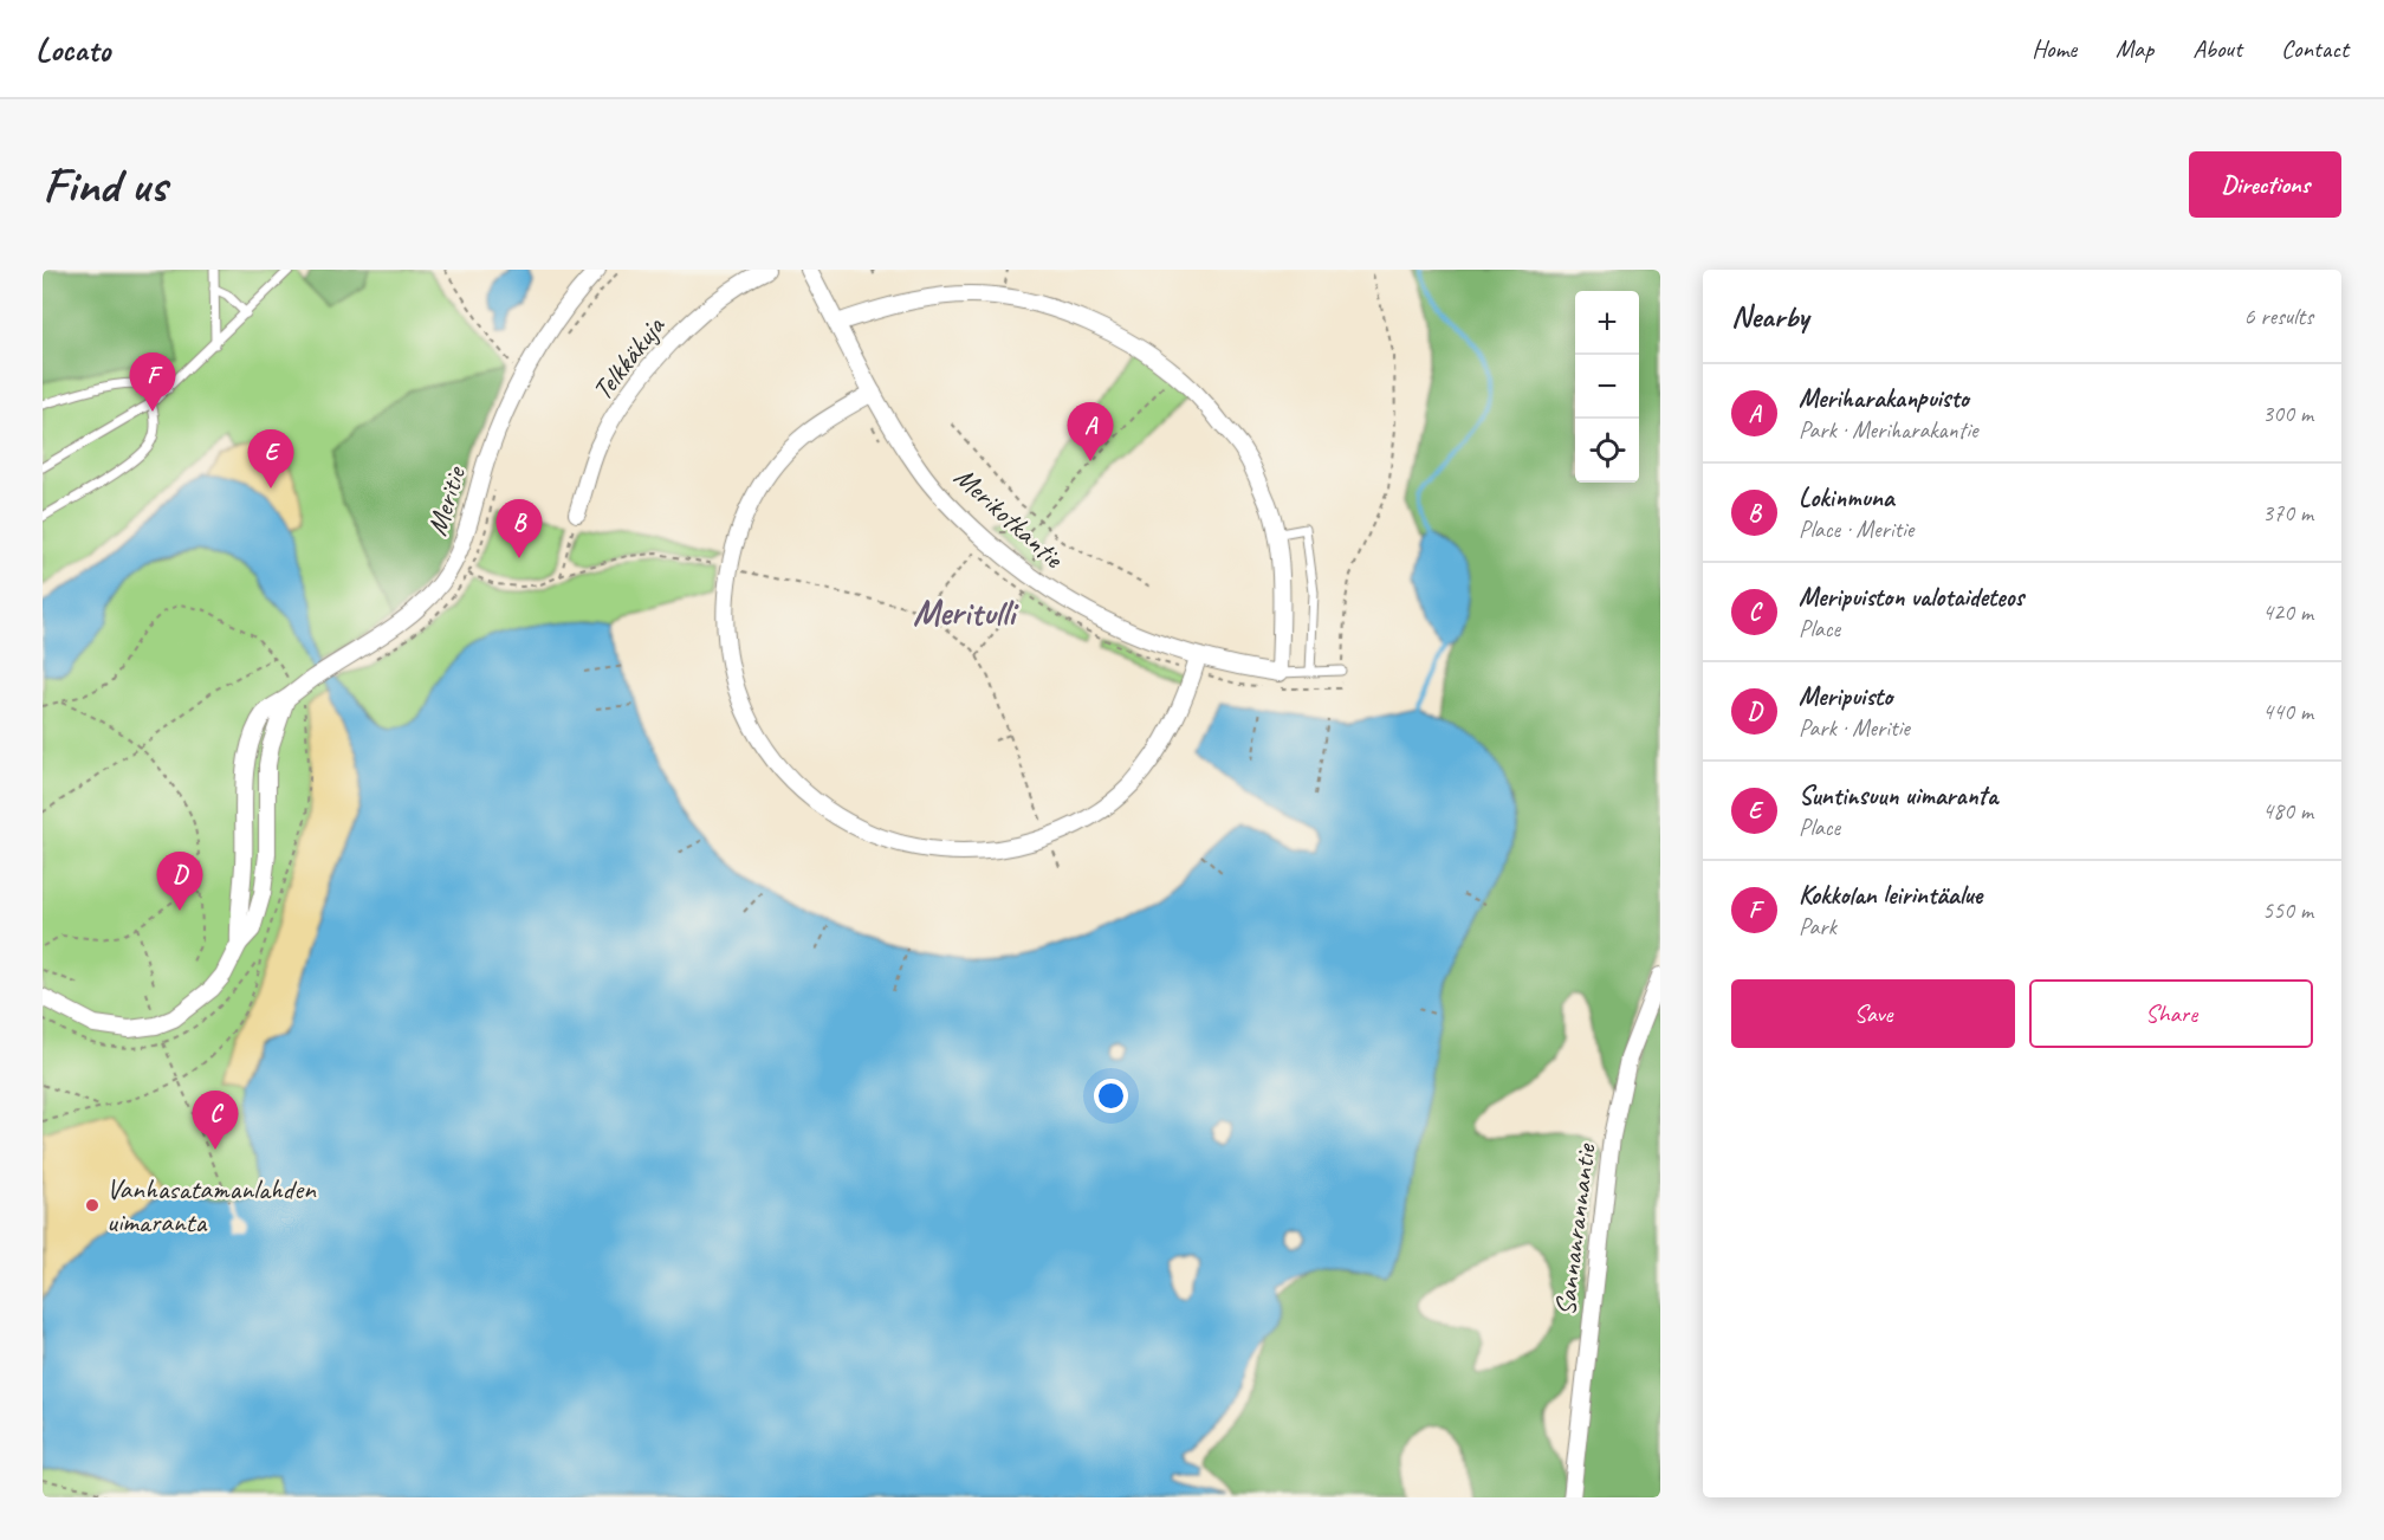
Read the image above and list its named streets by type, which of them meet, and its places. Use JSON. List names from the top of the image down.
{
  "streets": {
    "street": [
      "Telkkäkuja",
      "Meritie",
      "Merikotkantie",
      "Sannanrannantie"
    ]
  },
  "districts": ["Meritulli"],
  "places": ["Vanhasatamanlahden uimaranta"],
  "page": {
    "header": "Locato",
    "nav": [
      "Home",
      "Map",
      "About",
      "Contact"
    ],
    "buttons": [
      "Directions",
      ["Save", "Share"]
    ],
    "title": "Find us",
    "heading": ["Nearby", "6 results"],
    "map_buttons": ["+", "−"],
    "pins": [
      "F",
      "A",
      "E",
      "B",
      "D",
      "C"
    ],
    "list": [
      {
        "mark": "A",
        "name": "Meriharakanpuisto",
        "note": "Park · Meriharakantie",
        "value": "300 m"
      },
      {
        "mark": "B",
        "name": "Lokinmuna",
        "note": "Place · Meritie",
        "value": "370 m"
      },
      {
        "mark": "C",
        "name": "Meripuiston valotaideteos",
        "note": "Place",
        "value": "420 m"
      },
      {
        "mark": "D",
        "name": "Meripuisto",
        "note": "Park · Meritie",
        "value": "440 m"
      },
      {
        "mark": "E",
        "name": "Suntinsuun uimaranta",
        "note": "Place",
        "value": "480 m"
      },
      {
        "mark": "F",
        "name": "Kokkolan leirintäalue",
        "note": "Park",
        "value": "550 m"
      }
    ]
  }
}
